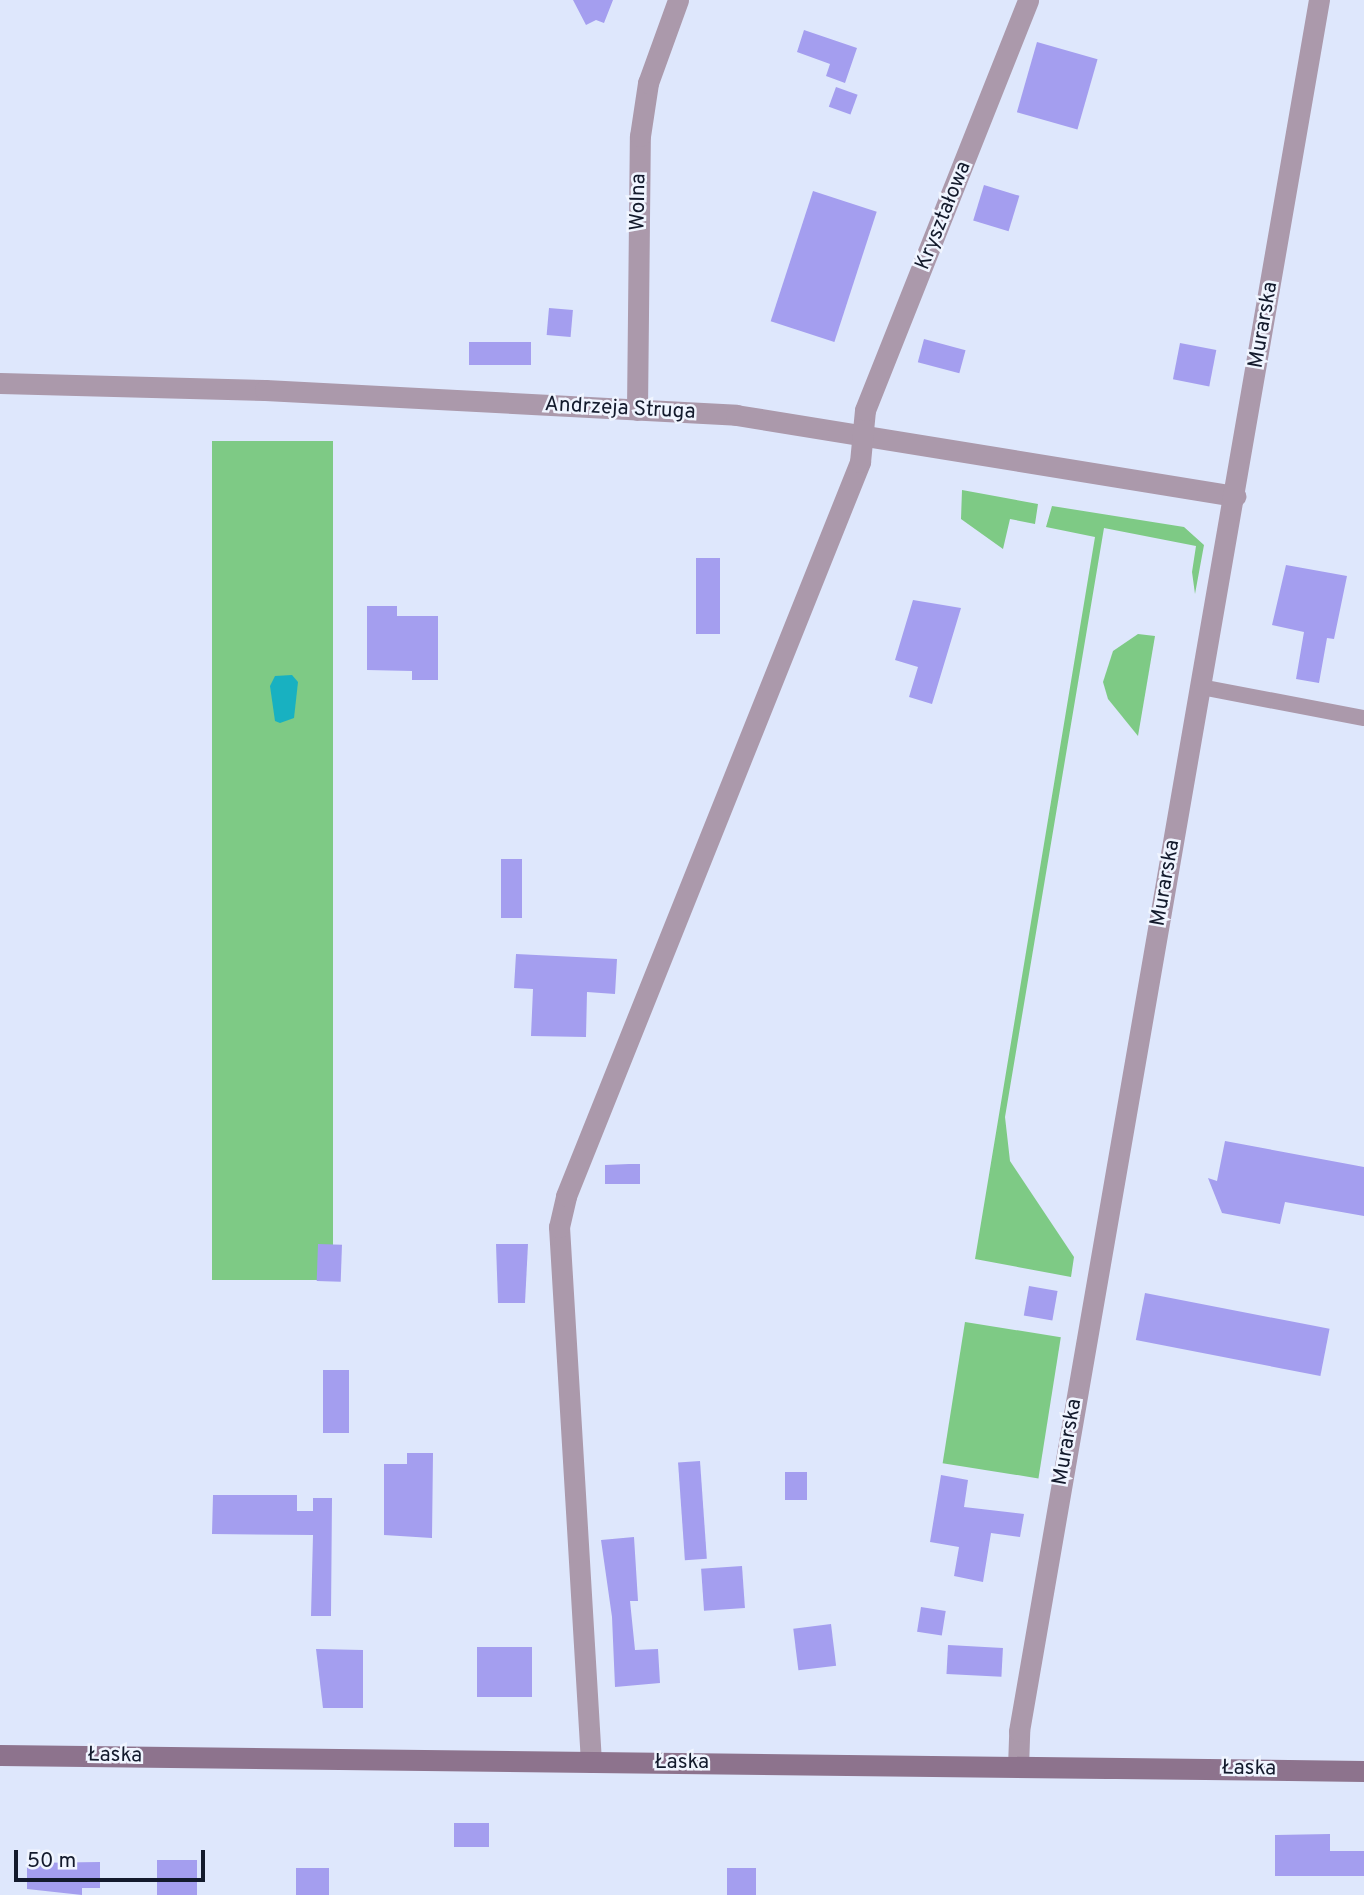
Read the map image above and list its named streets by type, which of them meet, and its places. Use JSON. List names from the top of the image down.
{
  "streets": {
    "main road": ["Łaska"],
    "street": [
      "Wolna",
      "Kryształowa",
      "Murarska",
      "Andrzeja Struga"
    ]
  },
  "crossings": [
    ["Wolna", "Andrzeja Struga"],
    ["Kryształowa", "Andrzeja Struga"],
    ["Kryształowa", "Łaska"],
    ["Murarska", "Andrzeja Struga"],
    ["Murarska", "Łaska"]
  ],
  "scale_bar": "50 m"
}
